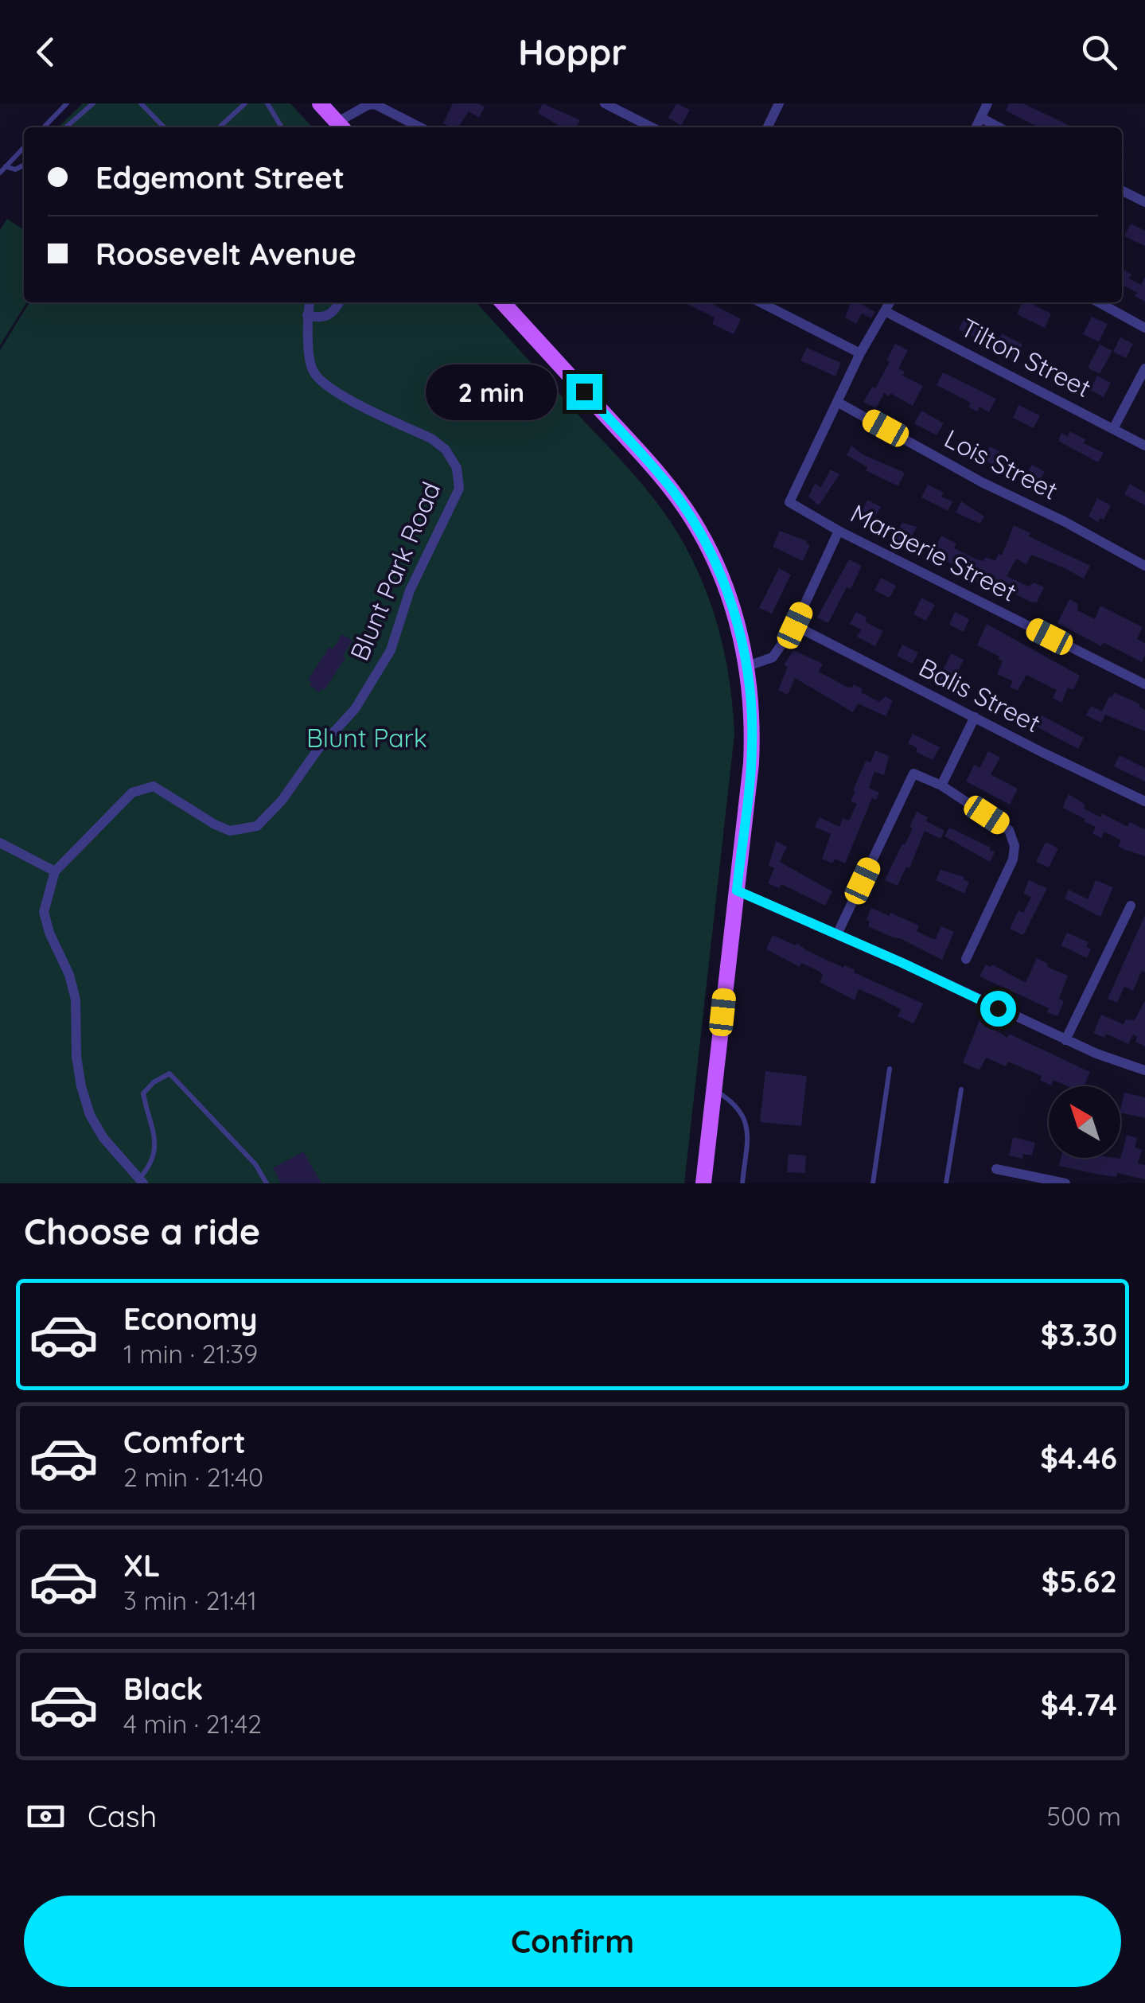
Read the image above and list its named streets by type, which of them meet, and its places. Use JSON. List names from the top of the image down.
{
  "streets": {
    "street": [
      "Tilton Street",
      "Lois Street",
      "Margerie Street",
      "Blunt Park Road",
      "Balis Street"
    ]
  },
  "crossings": [
    ["Lois Street", "Margerie Street"]
  ],
  "parks": ["Blunt Park"],
  "north": "top left",
  "page": {
    "header": "Hoppr",
    "banner": ["Edgemont Street", "Roosevelt Avenue"],
    "bubble": "2 min",
    "heading": "Choose a ride",
    "list": [
      {
        "name": "Economy",
        "note": "1 min · 21:39",
        "value": "$3.30"
      },
      {
        "name": "Comfort",
        "note": "2 min · 21:40",
        "value": "$4.46"
      },
      {
        "name": "XL",
        "note": "3 min · 21:41",
        "value": "$5.62"
      },
      {
        "name": "Black",
        "note": "4 min · 21:42",
        "value": "$4.74"
      }
    ],
    "pay": ["Cash", "500 m"],
    "buttons": "Confirm"
  }
}
